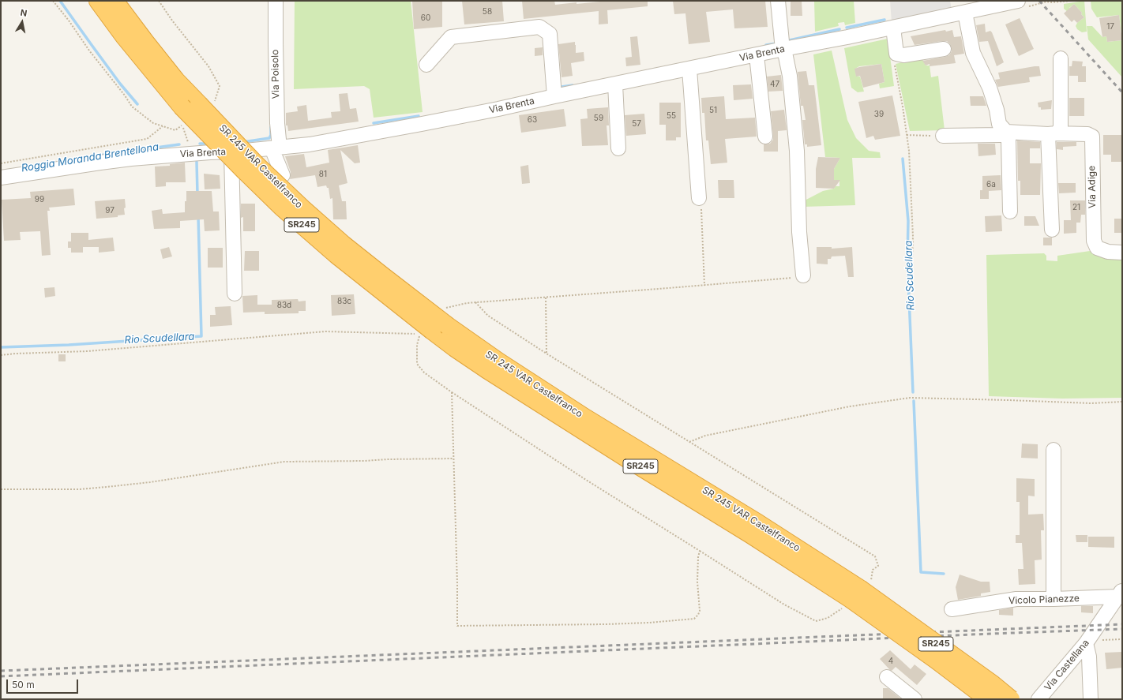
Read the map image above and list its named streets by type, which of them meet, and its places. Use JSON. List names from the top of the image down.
{
  "streets": {
    "highway": ["SR 245 VAR Castelfranco", "SR245"],
    "street": [
      "Via Brenta",
      "Via Poisolo",
      "Via Adige",
      "Vicolo Pianezze",
      "Via Castellana"
    ]
  },
  "crossings": [
    ["Via Brenta", "Via Poisolo"],
    ["Vicolo Pianezze", "Via Castellana"]
  ],
  "water": ["Roggia Moranda Brentellona", "Rio Scudellara"],
  "house_numbers": [
    "58",
    "60",
    "17",
    "47",
    "51",
    "39",
    "55",
    "59",
    "63",
    "57",
    "81",
    "6a",
    "99",
    "21",
    "97",
    "83c",
    "83d",
    "4"
  ],
  "scale_bar": "50 m",
  "north": "top"
}
